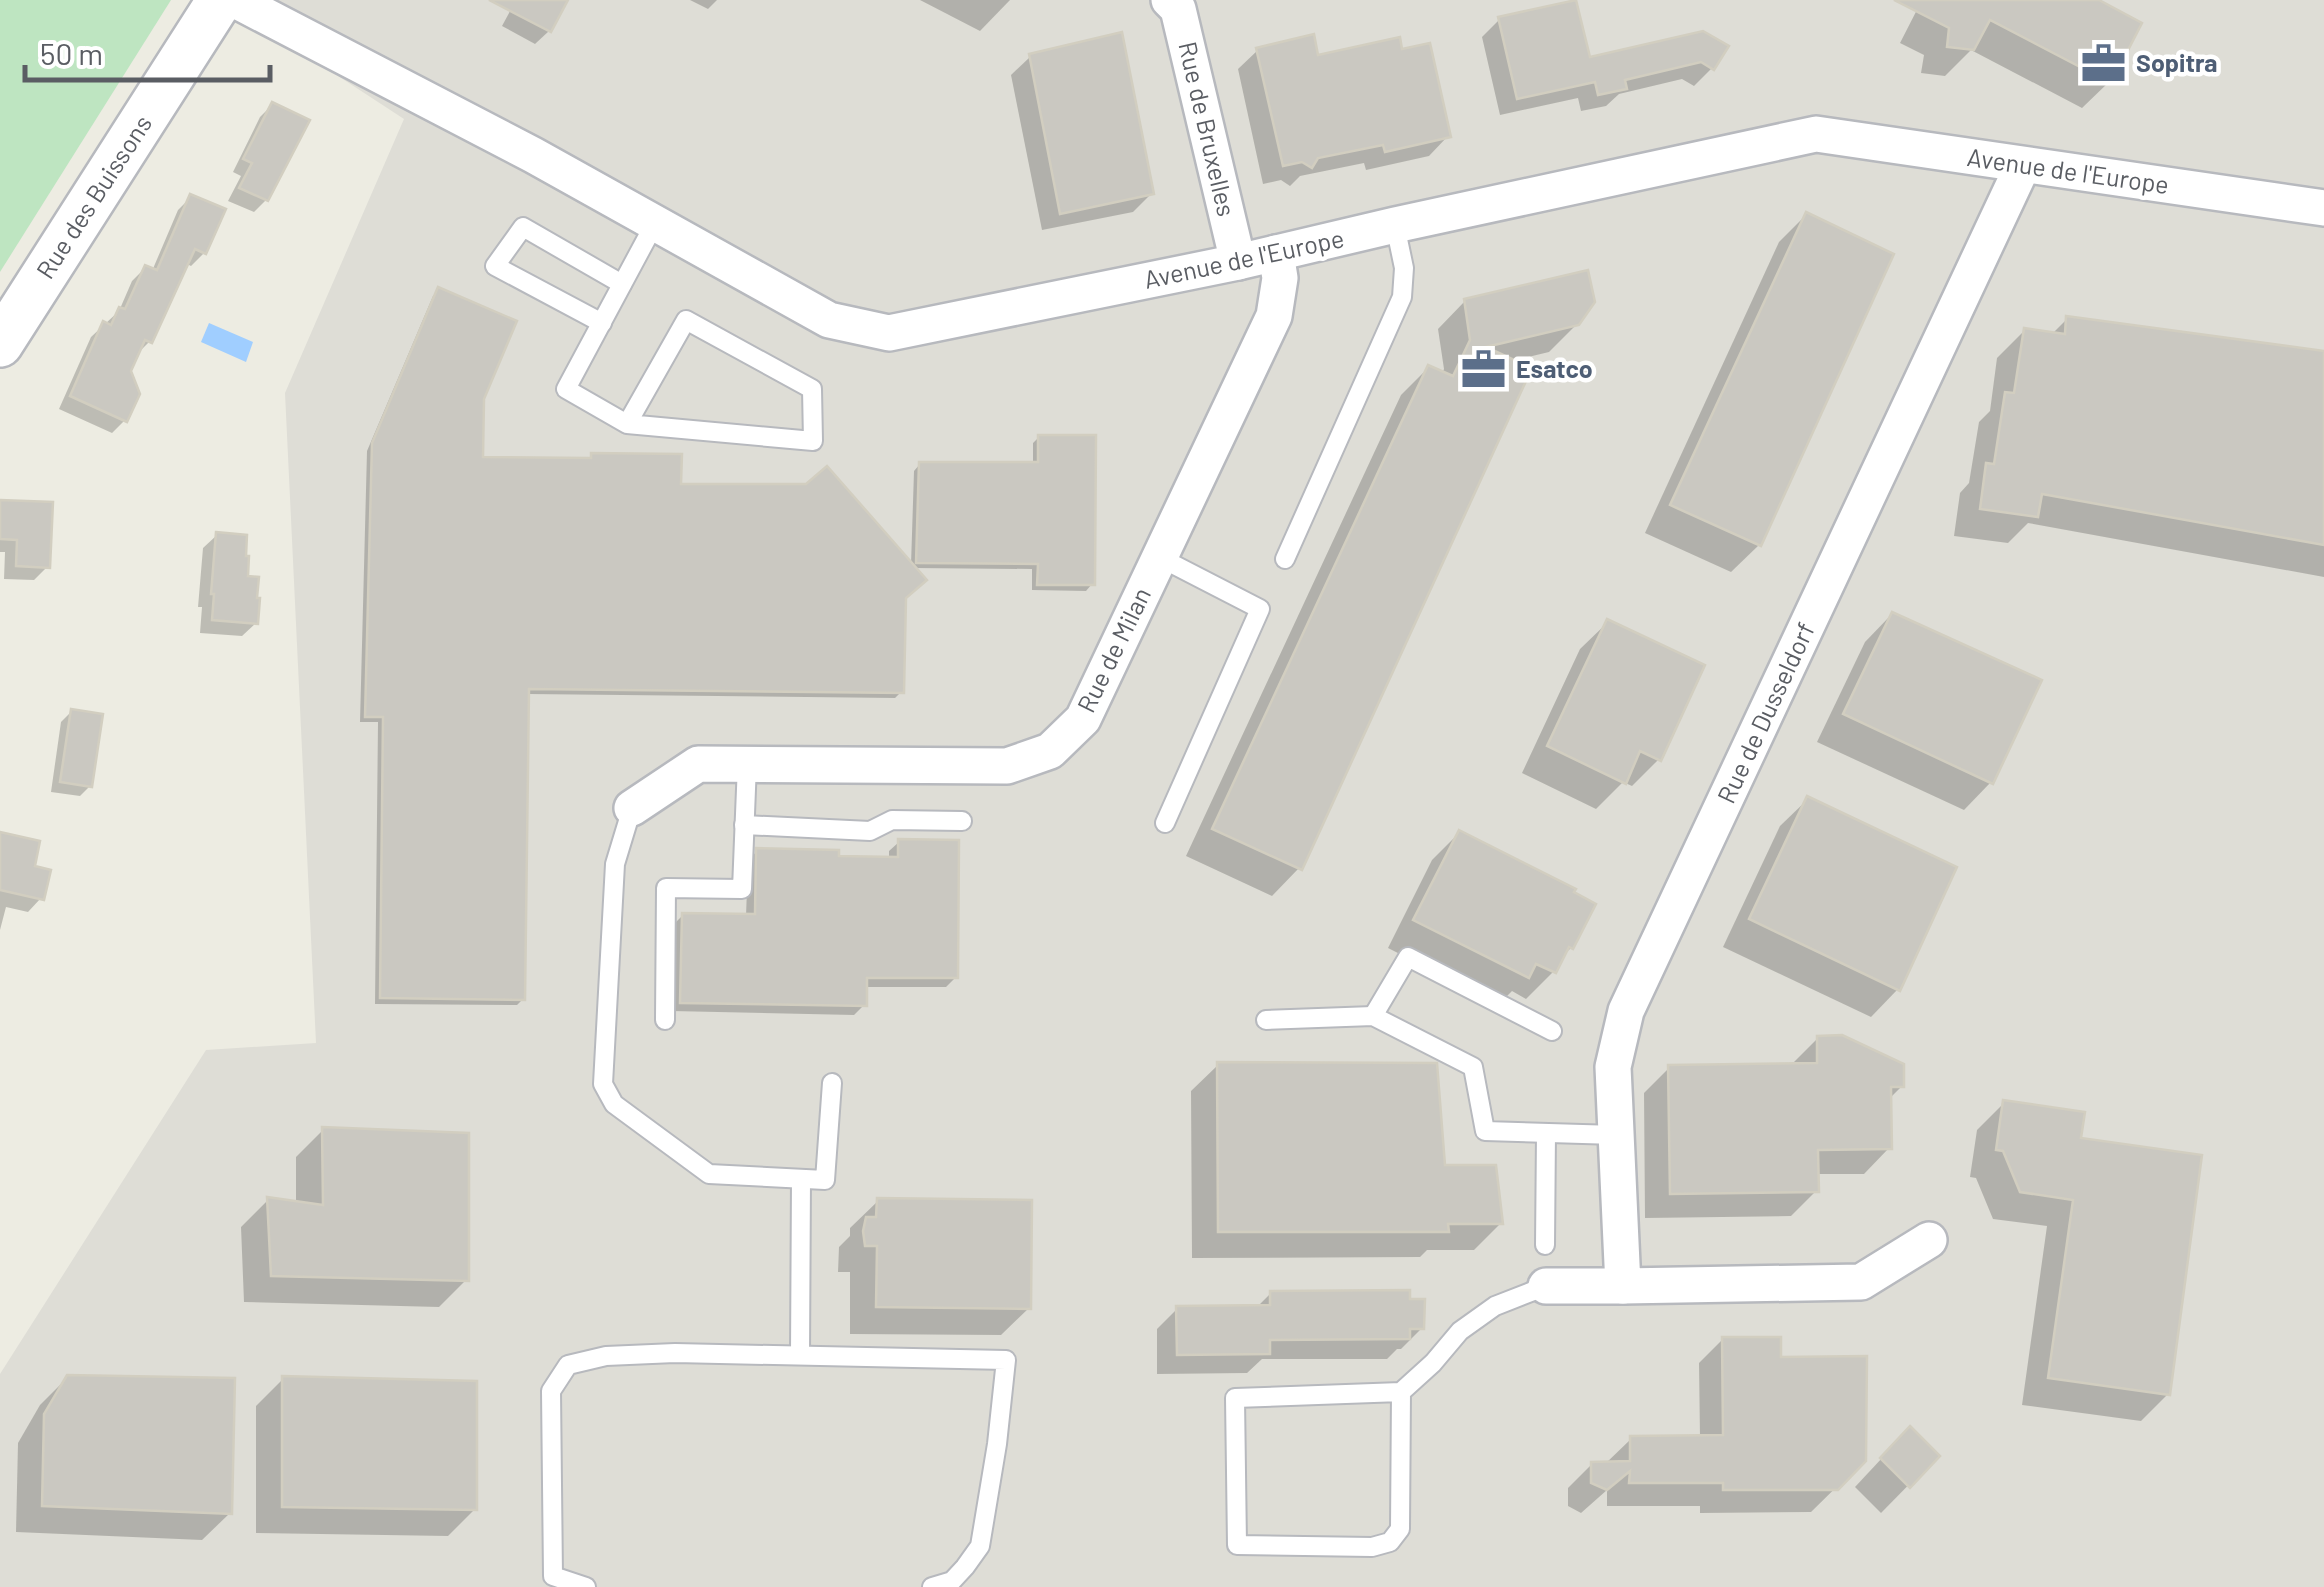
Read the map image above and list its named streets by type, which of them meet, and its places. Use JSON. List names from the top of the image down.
{
  "streets": {
    "street": [
      "Rue de Bruxelles",
      "Avenue de l'Europe",
      "Rue des Buissons",
      "Rue de Milan",
      "Rue de Dusseldorf"
    ]
  },
  "crossings": [
    ["Rue de Bruxelles", "Avenue de l'Europe"],
    ["Avenue de l'Europe", "Rue de Milan"],
    ["Avenue de l'Europe", "Rue de Dusseldorf"]
  ],
  "places": {
    "office": ["Sopitra", "Esatco"]
  },
  "scale_bar": "50 m"
}
